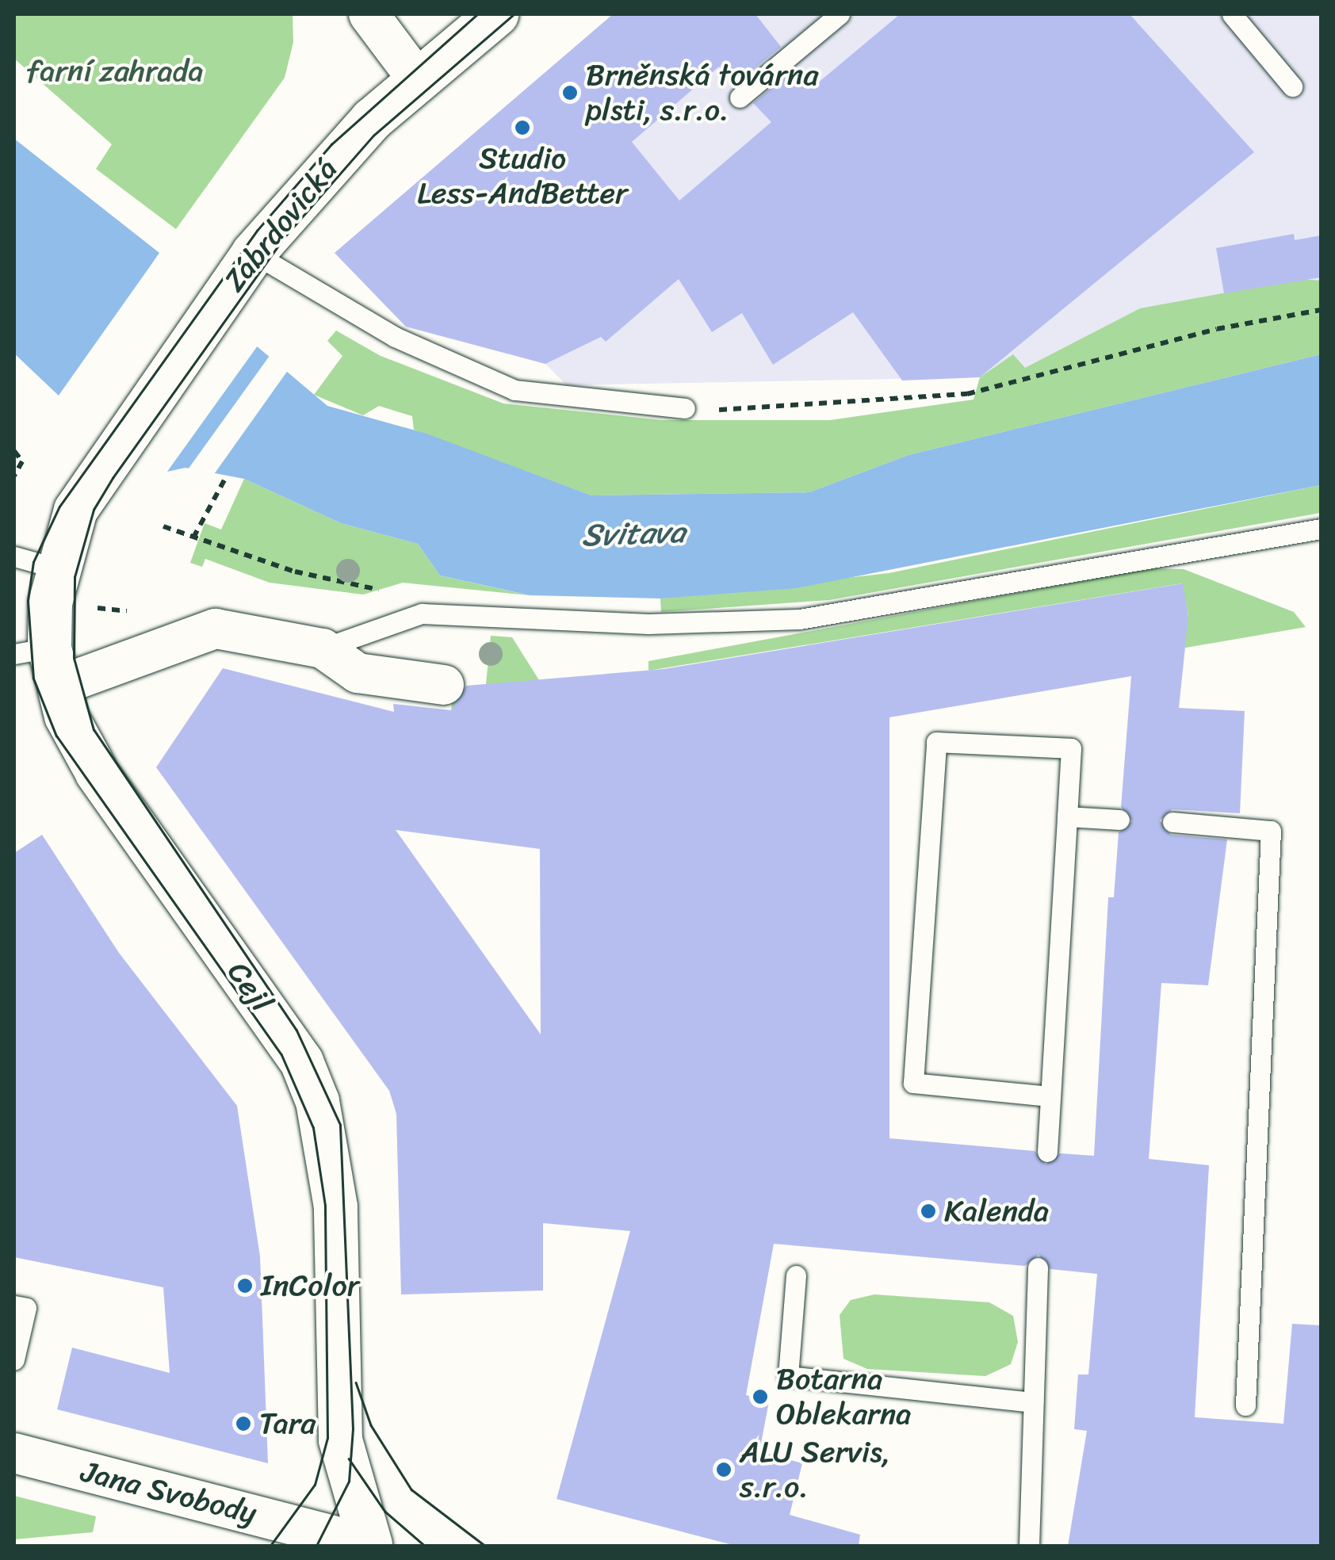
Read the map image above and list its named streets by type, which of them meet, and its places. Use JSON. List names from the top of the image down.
{
  "streets": {
    "street": ["Zábrdovická", "Cejl", "Jana Svobody"]
  },
  "crossings": [
    ["Zábrdovická", "Cejl"],
    ["Cejl", "Jana Svobody"]
  ],
  "water": ["Svitava"],
  "parks": ["farní zahrada"],
  "places": [
    "Brněnská továrna plsti, s.r.o.",
    "Studio Less-AndBetter",
    "Kalenda",
    "InColor",
    "Botarna Oblekarna",
    "Tara",
    "ALU Servis, s.r.o."
  ]
}
